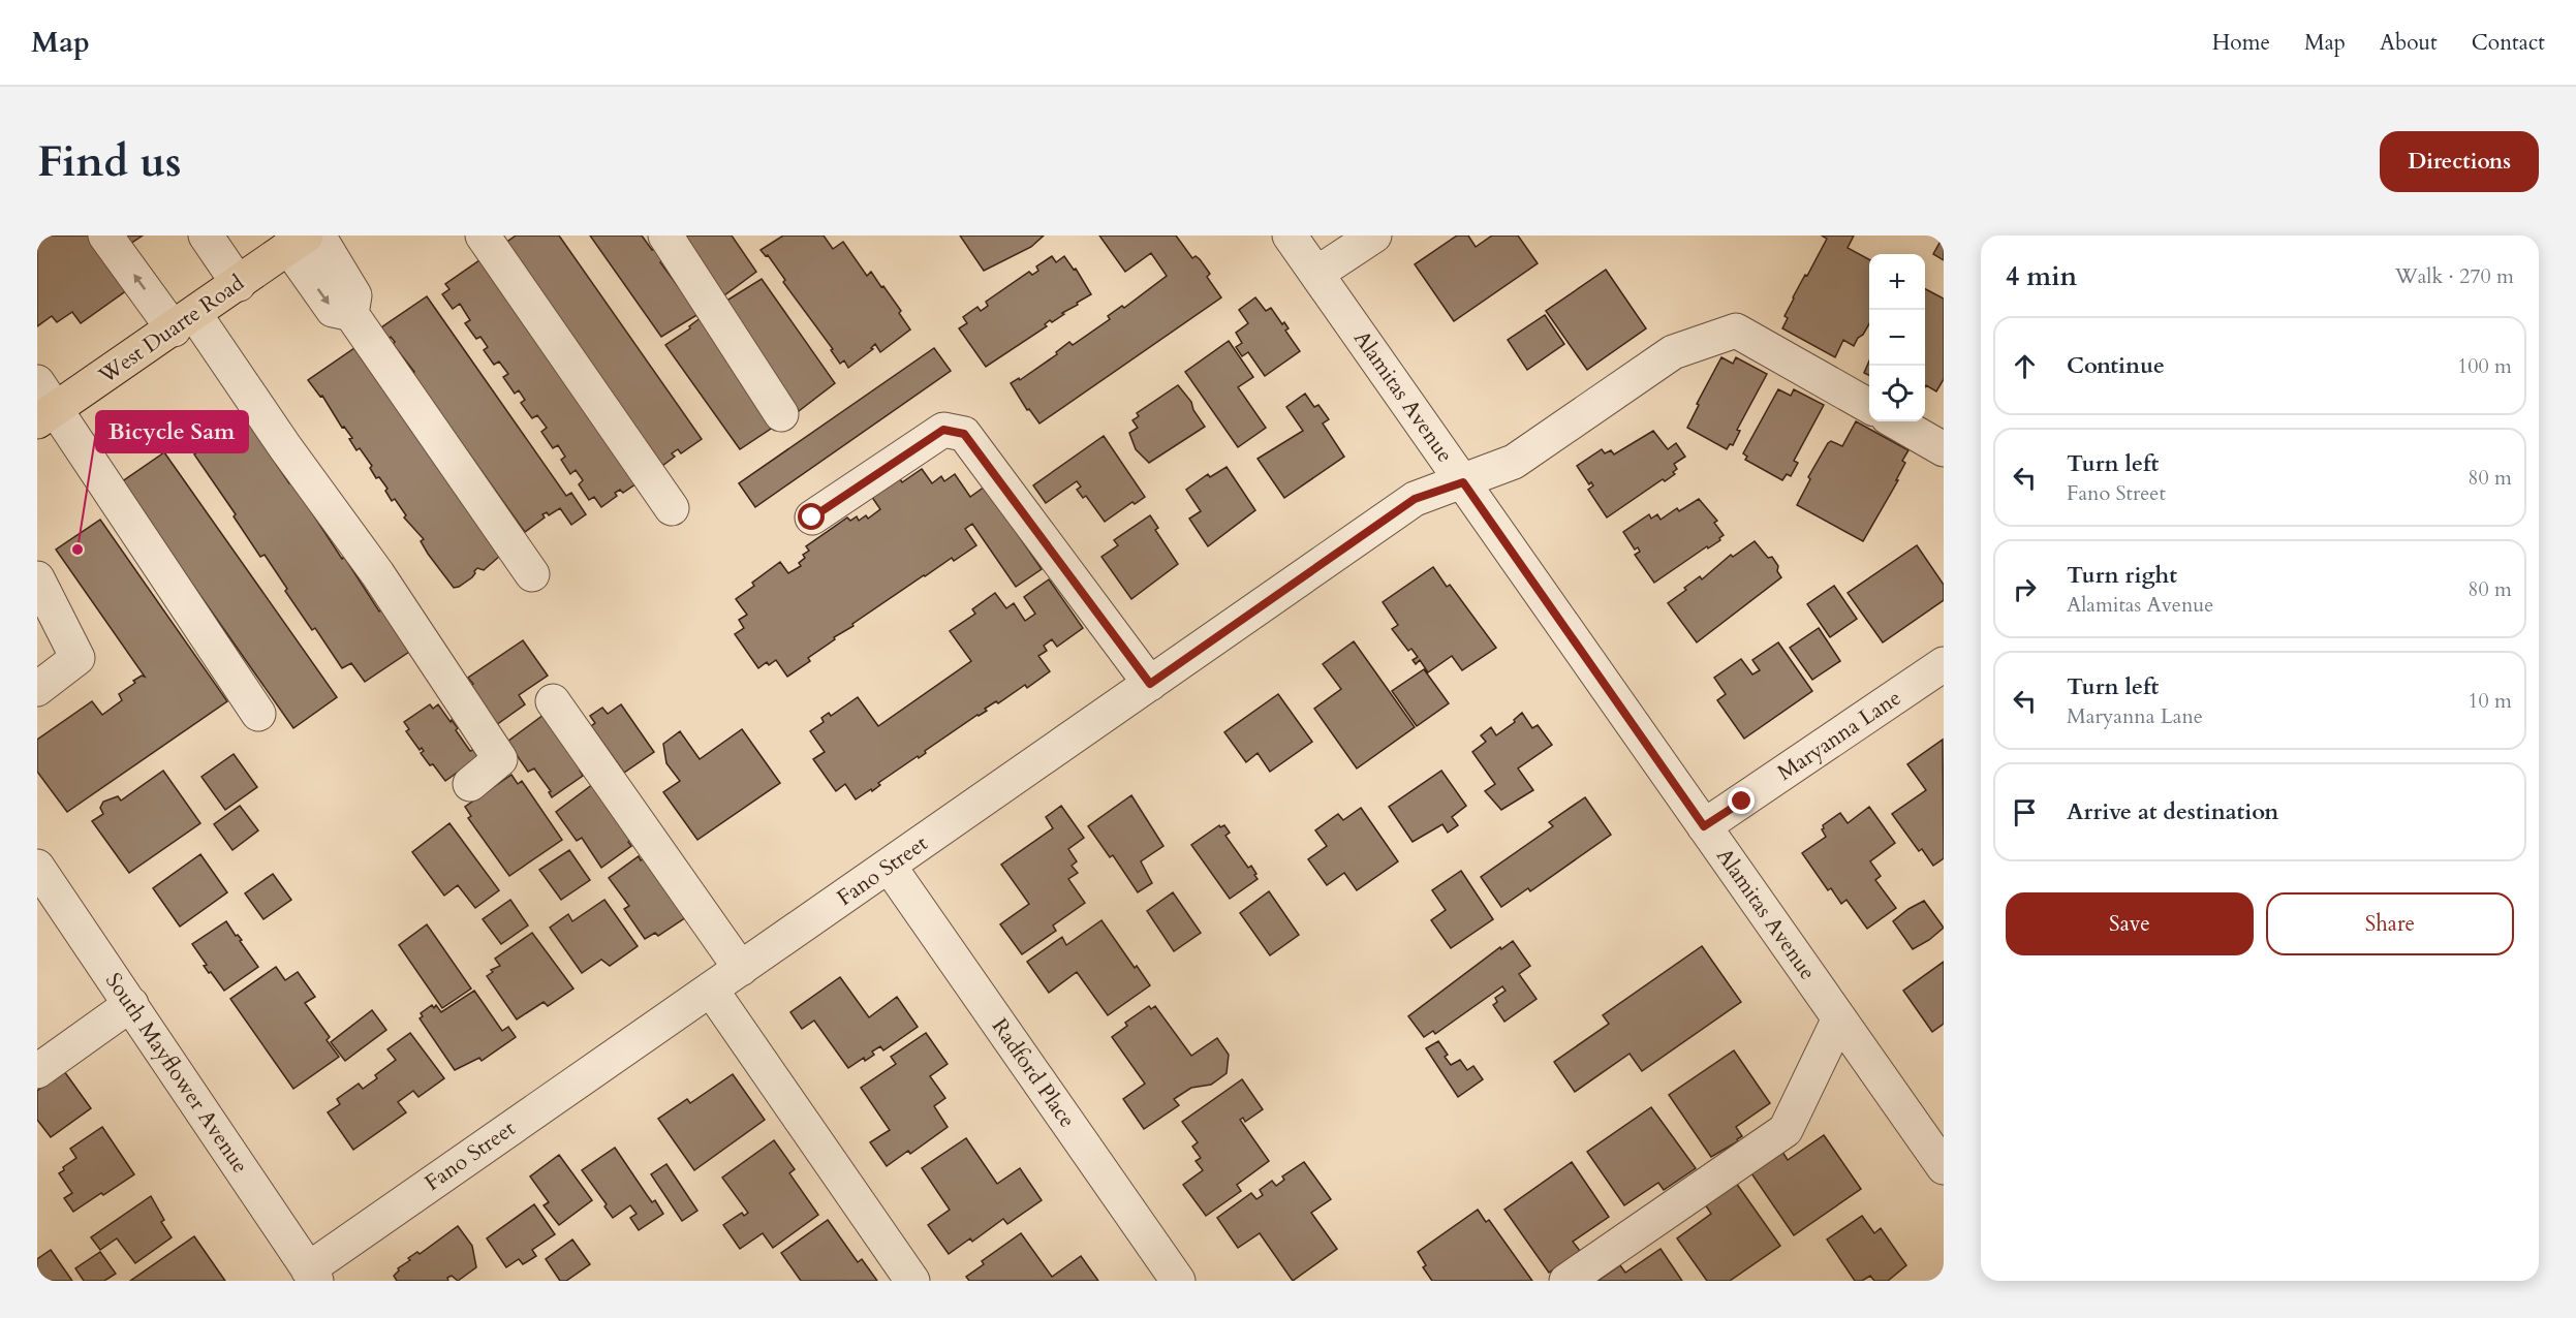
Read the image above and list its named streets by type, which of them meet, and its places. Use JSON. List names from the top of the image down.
{
  "streets": {
    "main road": ["West Duarte Road"],
    "street": [
      "Alamitas Avenue",
      "Maryanna Lane",
      "Fano Street",
      "South Mayflower Avenue",
      "Radford Place"
    ]
  },
  "crossings": [
    ["Alamitas Avenue", "Maryanna Lane"],
    ["Alamitas Avenue", "Fano Street"],
    ["Fano Street", "South Mayflower Avenue"],
    ["Fano Street", "Radford Place"]
  ],
  "places": ["Bicycle Sam"],
  "page": {
    "header": "Map",
    "nav": [
      "Home",
      "Map",
      "About",
      "Contact"
    ],
    "buttons": [
      "Directions",
      ["Save", "Share"]
    ],
    "title": "Find us",
    "heading": ["4 min", "Walk · 270 m"],
    "map_buttons": ["+", "−"],
    "list": [
      ["Continue", "100 m"],
      ["Turn left", "Fano Street", "80 m"],
      ["Turn right", "Alamitas Avenue", "80 m"],
      ["Turn left", "Maryanna Lane", "10 m"],
      "Arrive at destination"
    ]
  }
}
